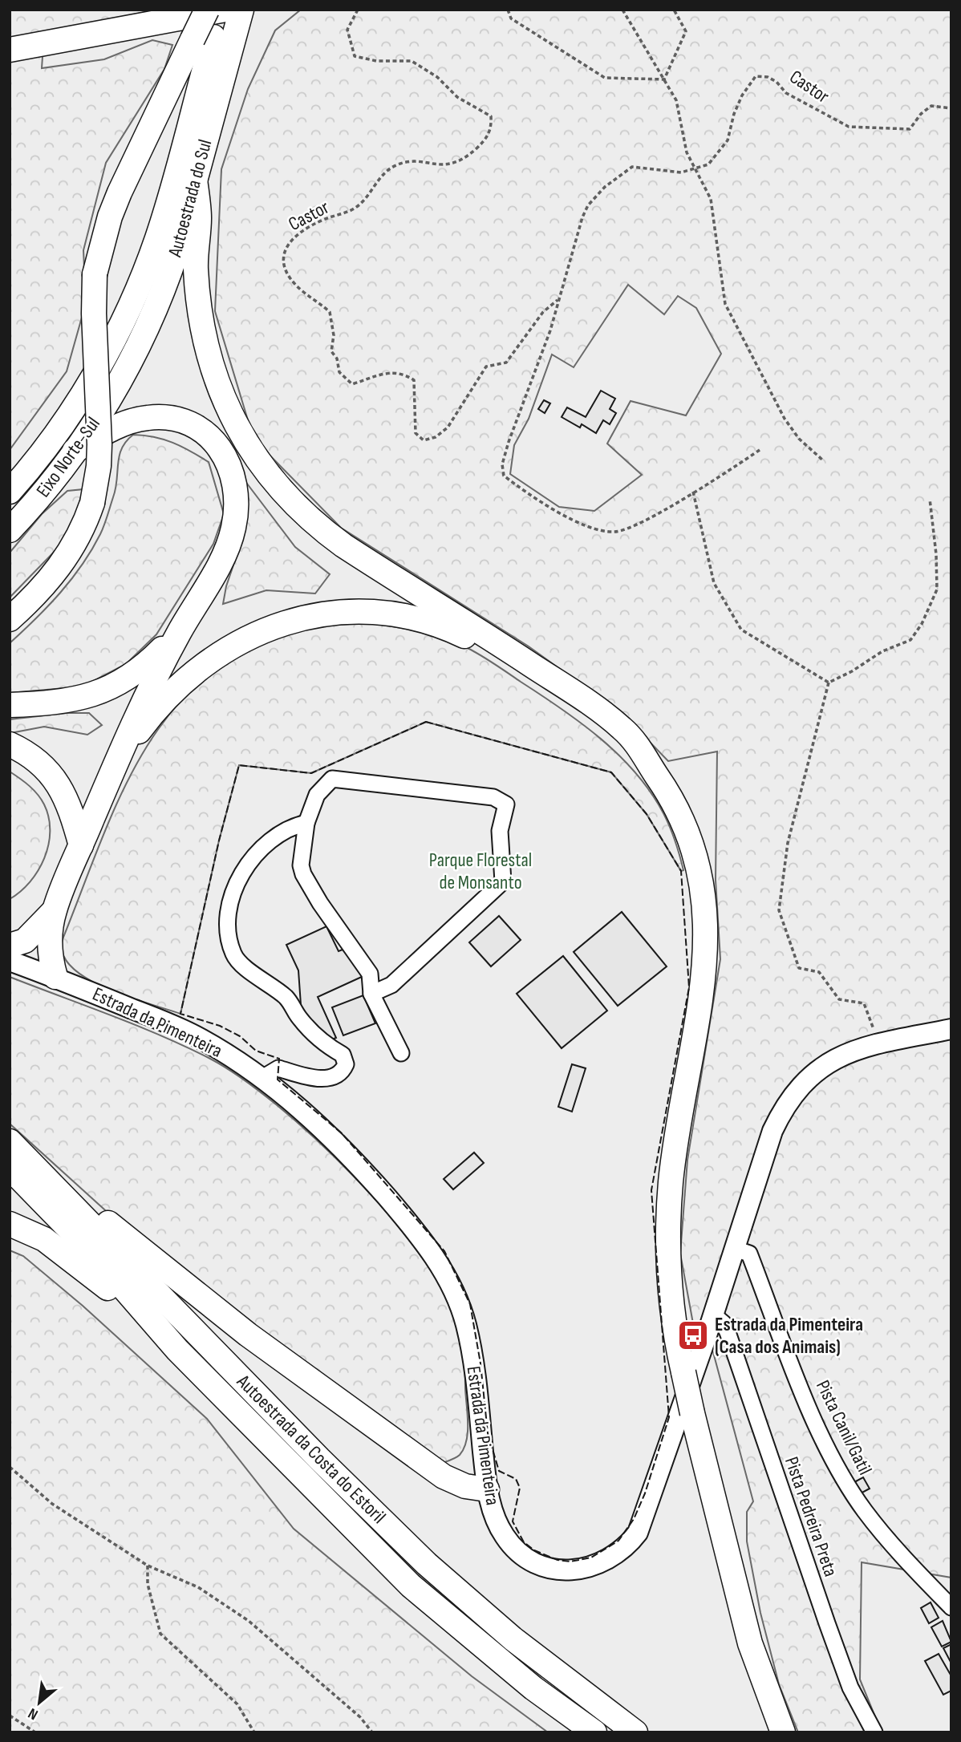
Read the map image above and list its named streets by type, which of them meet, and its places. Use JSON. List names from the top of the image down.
{
  "streets": {
    "highway": ["Autoestrada do Sul", "Eixo Norte-Sul", "Autoestrada da Costa do Estoril"],
    "main road": ["Estrada da Pimenteira"],
    "street": ["Pista Canil/Gatil", "Pista Pedreira Preta"],
    "path": ["Castor"]
  },
  "crossings": [
    ["Autoestrada do Sul", "Eixo Norte-Sul"],
    ["Estrada da Pimenteira", "Pista Canil/Gatil"],
    ["Estrada da Pimenteira", "Pista Pedreira Preta"]
  ],
  "parks": ["Parque Florestal de Monsanto"],
  "places": {
    "bus stop": ["Estrada da Pimenteira (Casa dos Animais)"]
  },
  "north": "bottom left"
}
